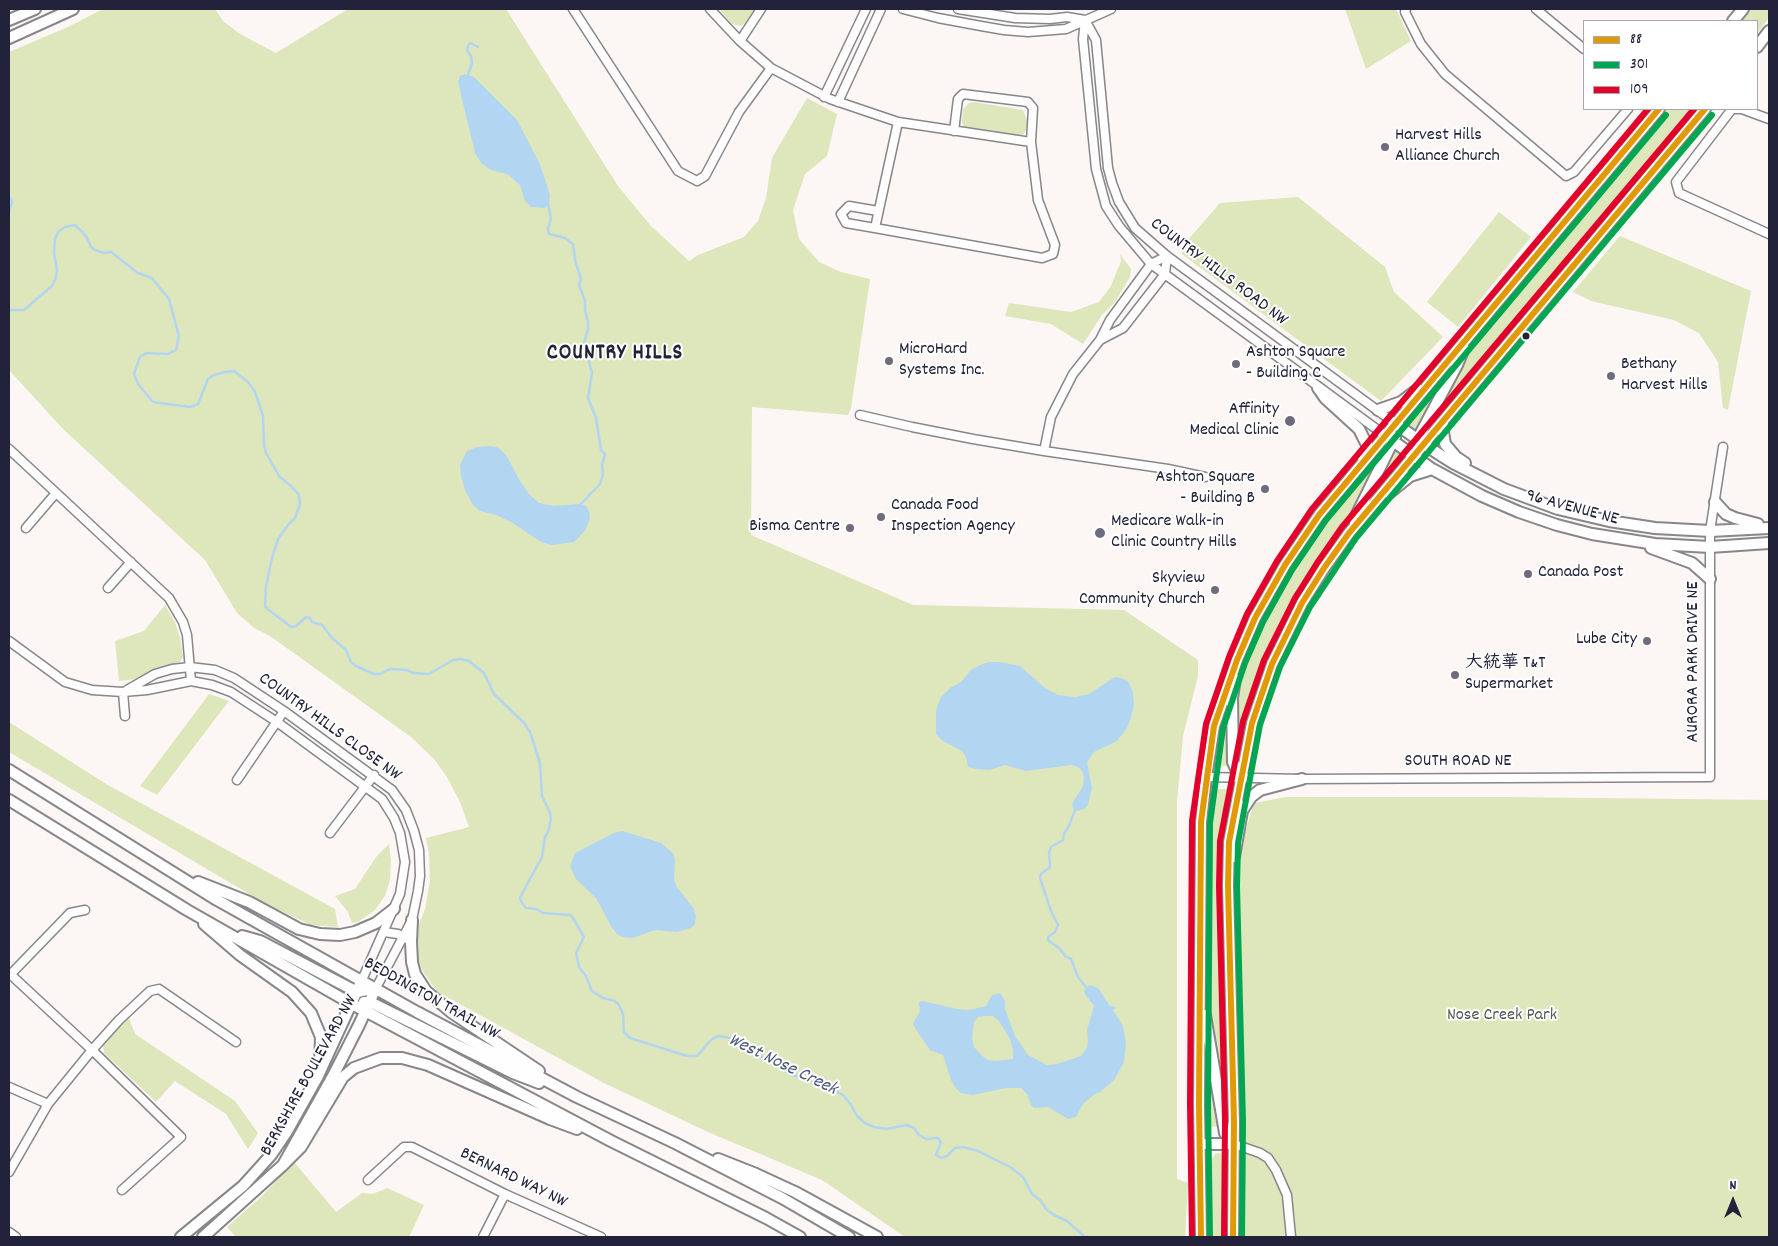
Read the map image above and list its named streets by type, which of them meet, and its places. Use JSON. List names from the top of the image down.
{
  "streets": {
    "main road": ["96 AVENUE NE", "BEDDINGTON TRAIL NW", "BERKSHIRE BOULEVARD NW"],
    "street": [
      "COUNTRY HILLS ROAD NW",
      "AURORA PARK DRIVE NE",
      "COUNTRY HILLS CLOSE NW",
      "SOUTH ROAD NE",
      "BERNARD WAY NW"
    ]
  },
  "crossings": [
    ["COUNTRY HILLS ROAD NW", "96 AVENUE NE"],
    ["96 AVENUE NE", "AURORA PARK DRIVE NE"],
    ["AURORA PARK DRIVE NE", "SOUTH ROAD NE"],
    ["COUNTRY HILLS CLOSE NW", "BEDDINGTON TRAIL NW"],
    ["COUNTRY HILLS CLOSE NW", "BERKSHIRE BOULEVARD NW"],
    ["BEDDINGTON TRAIL NW", "BERKSHIRE BOULEVARD NW"]
  ],
  "districts": ["COUNTRY HILLS"],
  "water": ["West Nose Creek"],
  "parks": ["Nose Creek Park"],
  "places": [
    "Harvest Hills Alliance Church",
    "MicroHard Systems Inc.",
    "Ashton Square - Building C",
    "Bethany Harvest Hills",
    "Affinity Medical Clinic",
    "Ashton Square - Building B",
    "Canada Food Inspection Agency",
    "Bisma Centre",
    "Medicare Walk-in Clinic Country Hills",
    "Canada Post",
    "Skyview Community Church",
    "Lube City",
    "大統華 T&T Supermarket"
  ],
  "lines": ["transit line 88", "transit line 109", "transit line 301"],
  "legend": ["88", "301", "109"],
  "north": "top"
}
